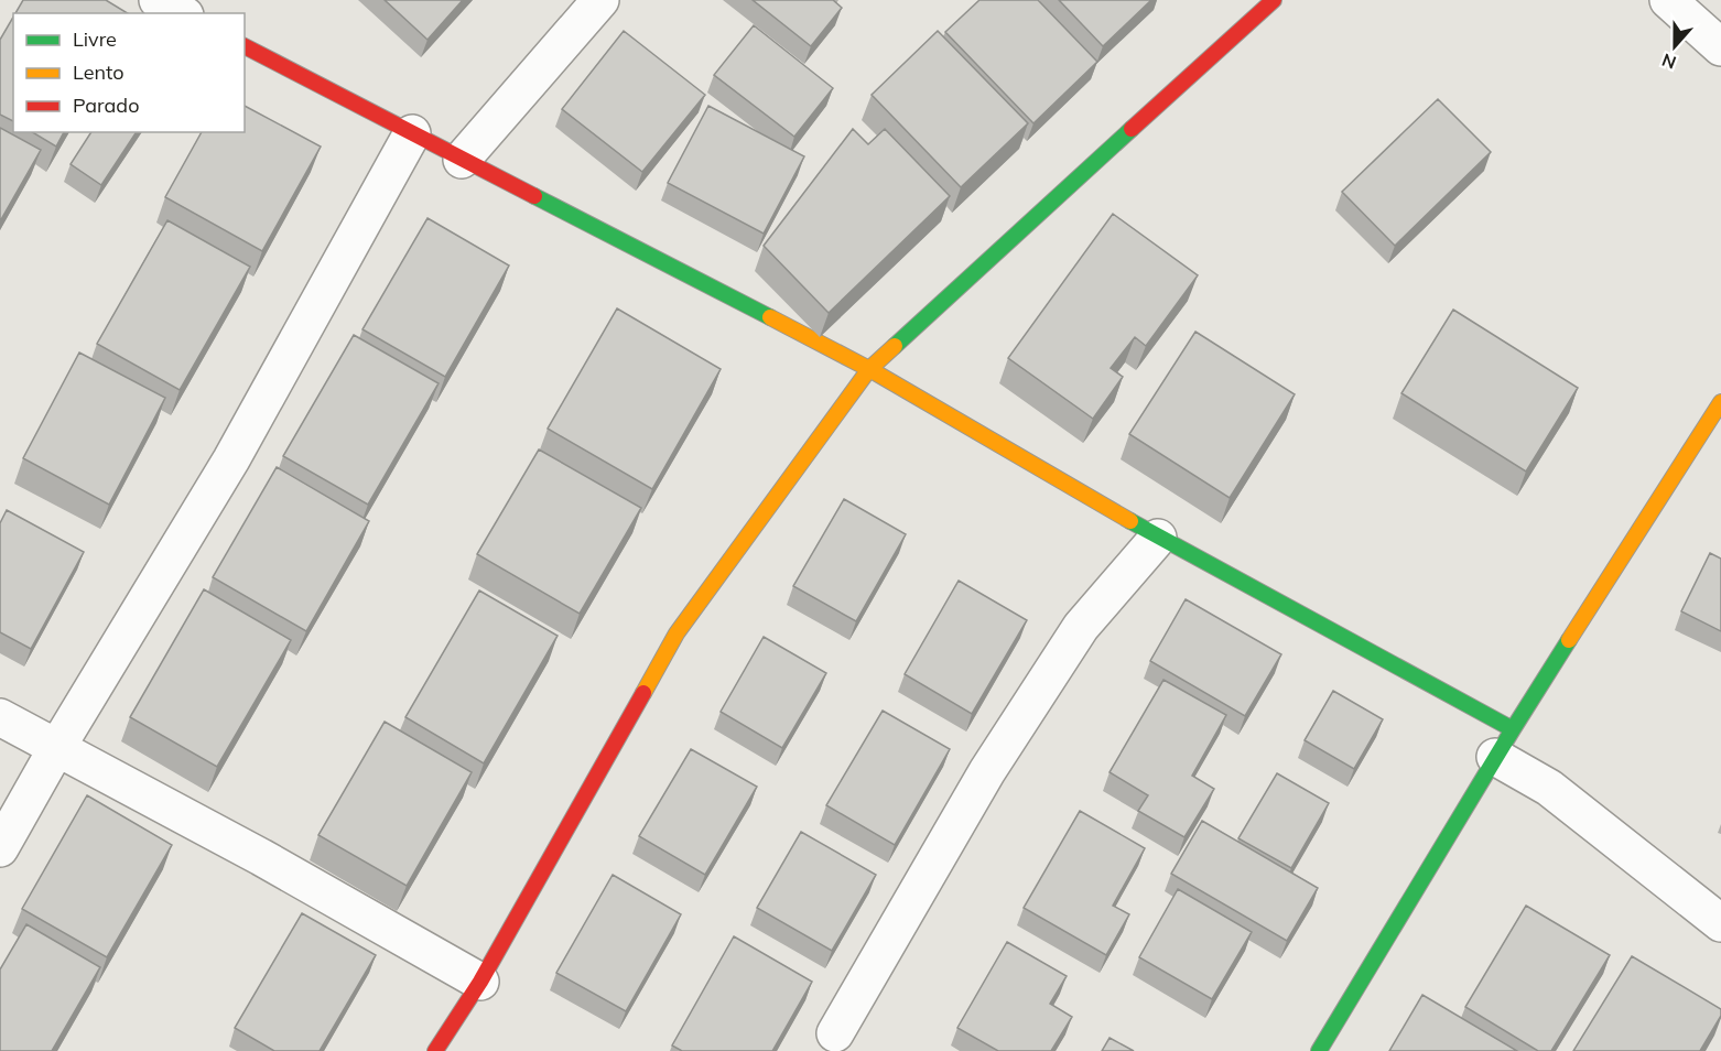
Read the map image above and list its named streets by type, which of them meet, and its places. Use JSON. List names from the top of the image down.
{
  "legend": ["Livre", "Lento", "Parado"],
  "north": "bottom"
}
